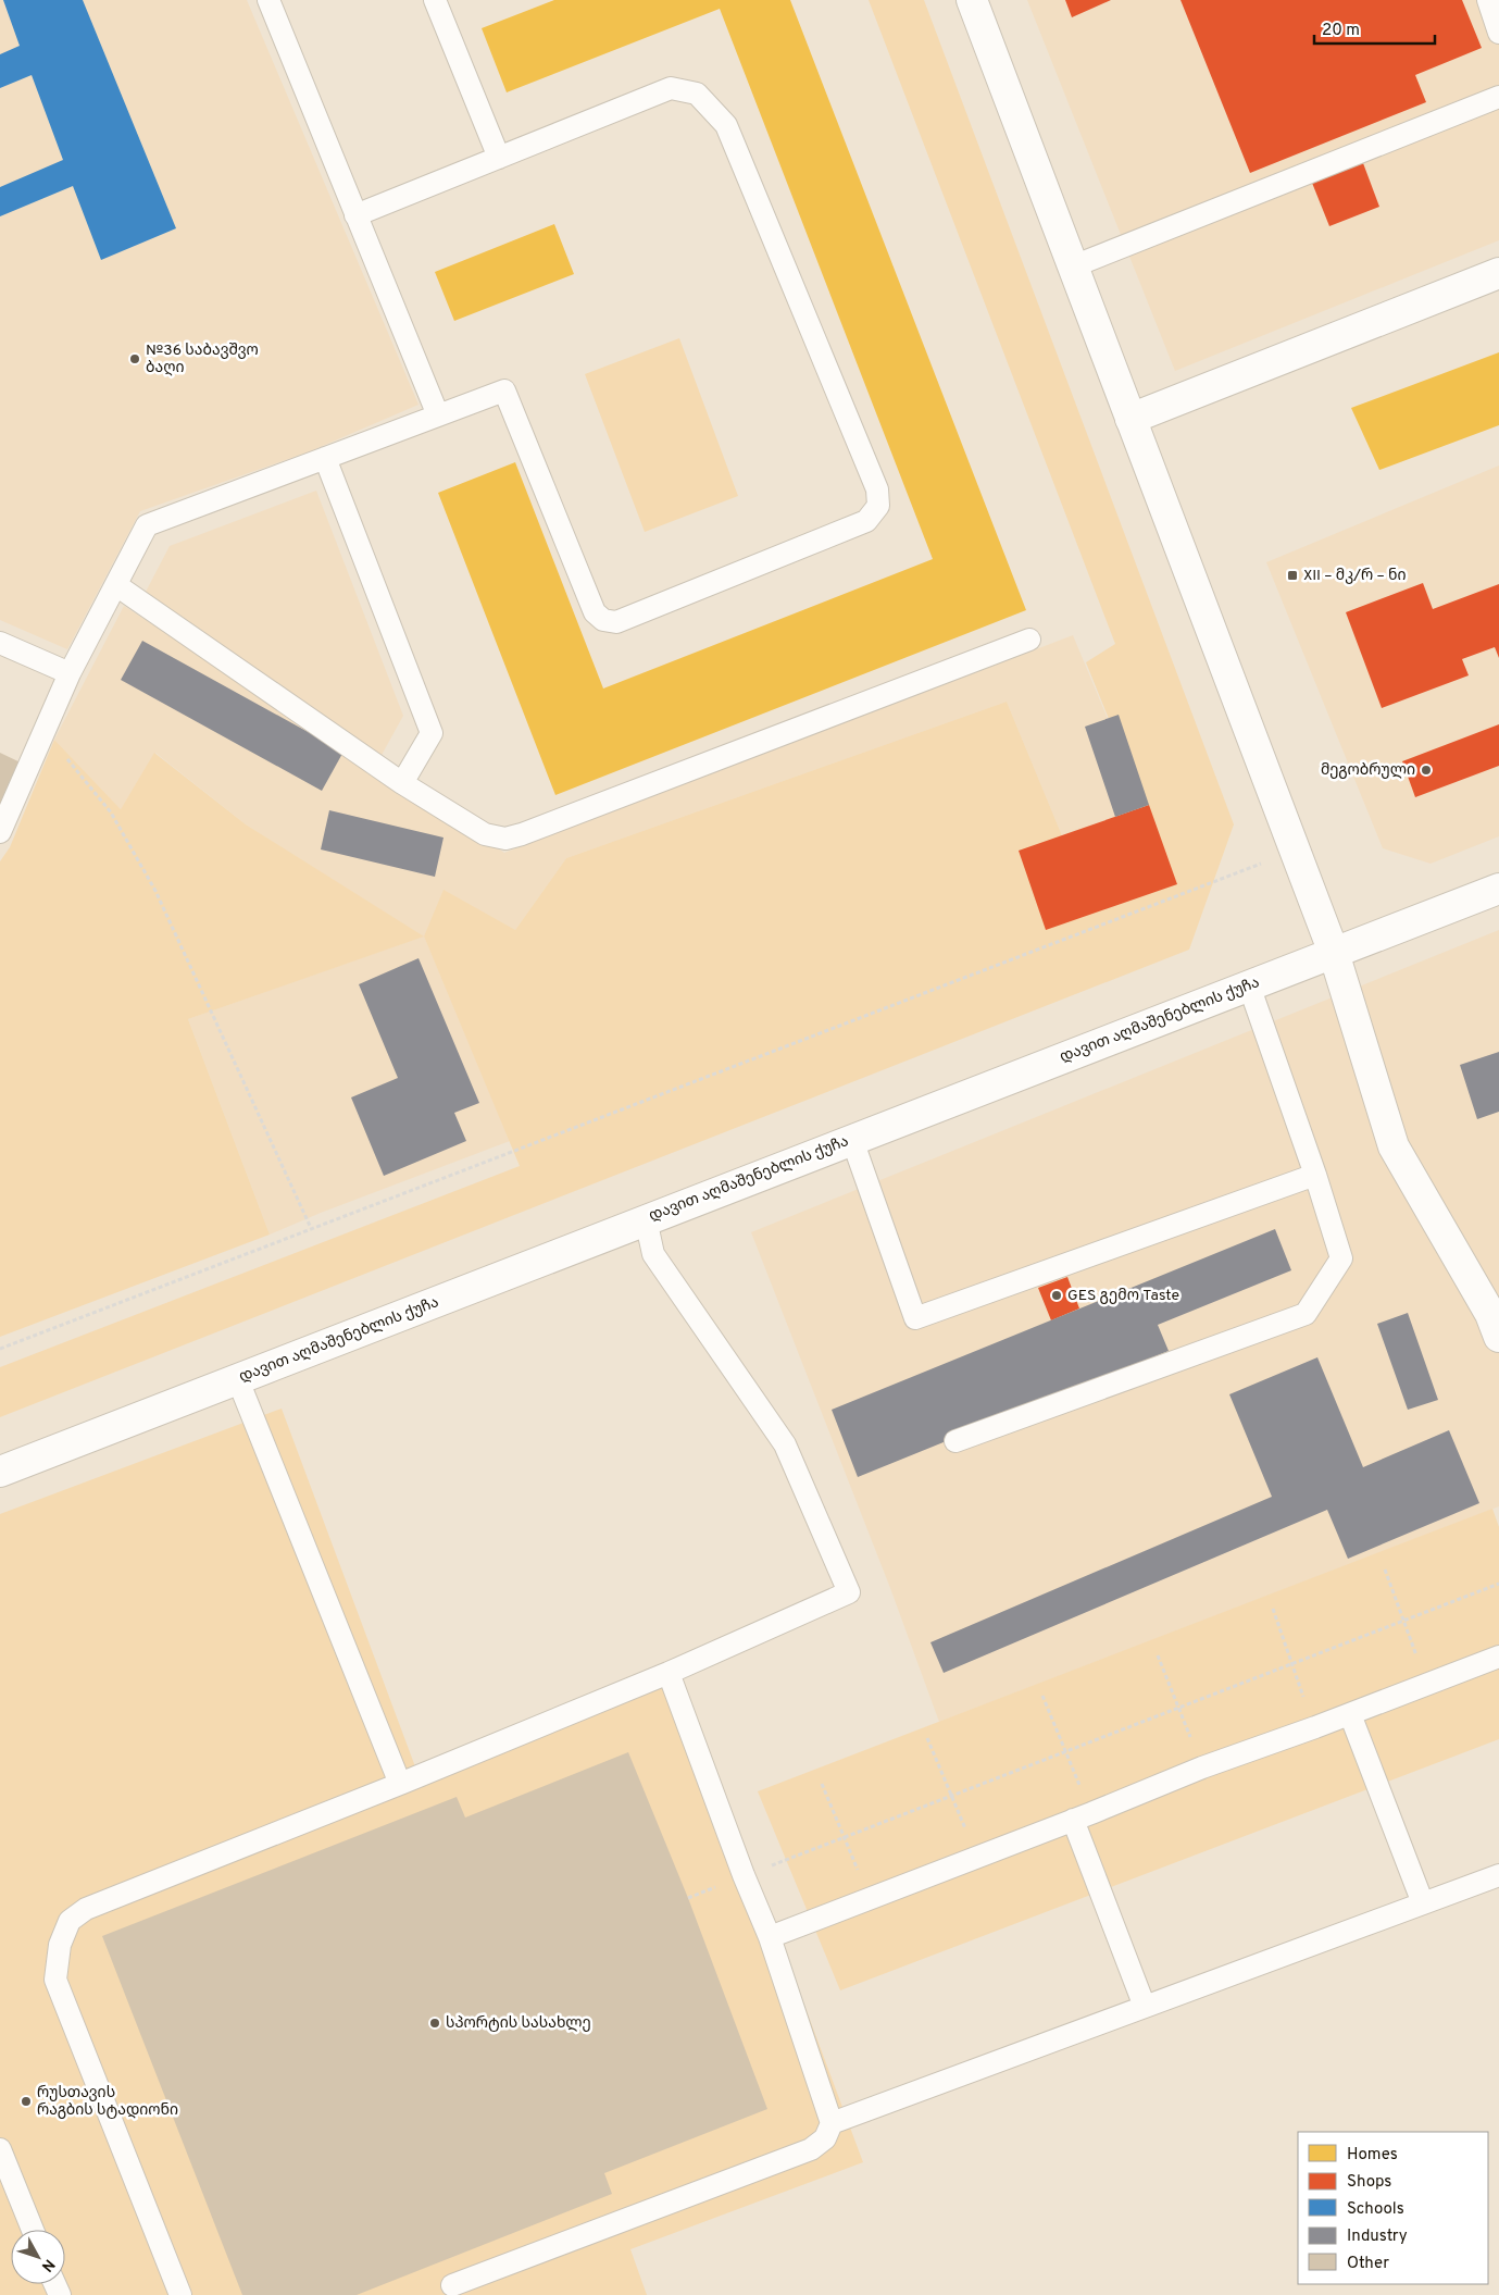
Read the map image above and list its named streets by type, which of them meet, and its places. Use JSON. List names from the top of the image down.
{
  "streets": {
    "street": ["დავით აღმაშენებლის ქუჩა"]
  },
  "places": {
    "other": [
      "№36 საბავშვო ბაღი",
      "მეგობრული",
      "GES გემო Taste",
      "სპორტის სასახლე",
      "რუსთავის რაგბის სტადიონი"
    ],
    "transit": ["XII – მკ/რ – ნი"]
  },
  "legend": [
    "Homes",
    "Shops",
    "Schools",
    "Industry",
    "Other"
  ],
  "scale_bar": "20 m",
  "north": "bottom right"
}
